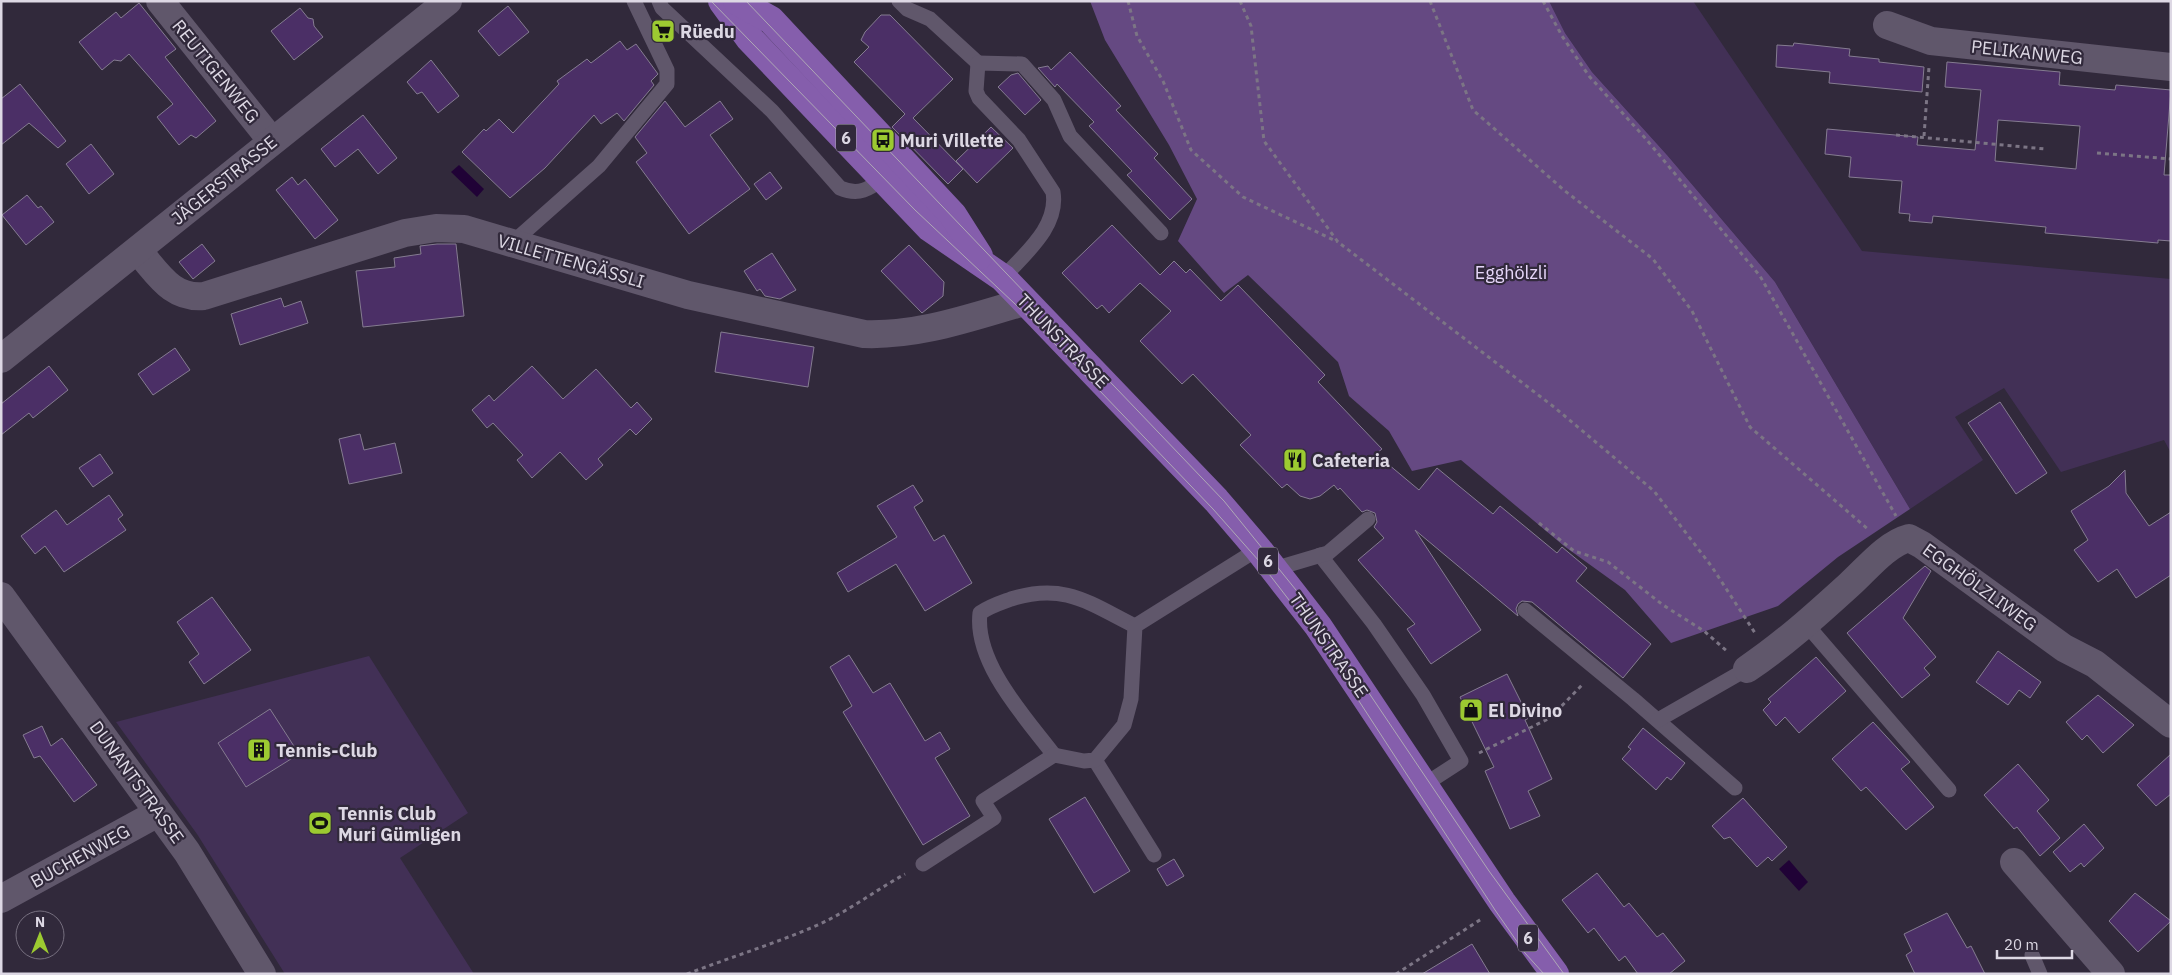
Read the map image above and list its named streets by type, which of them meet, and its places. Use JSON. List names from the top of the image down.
{
  "streets": {
    "main road": ["6", "THUNSTRASSE"],
    "street": [
      "PELIKANWEG",
      "REUTIGENWEG",
      "JÄGERSTRASSE",
      "VILLETTENGÄSSLI",
      "EGGHÖLZLIWEG",
      "DUNANTSTRASSE",
      "BUCHENWEG"
    ]
  },
  "crossings": [
    ["REUTIGENWEG", "JÄGERSTRASSE"],
    ["JÄGERSTRASSE", "VILLETTENGÄSSLI"],
    ["VILLETTENGÄSSLI", "THUNSTRASSE"],
    ["DUNANTSTRASSE", "BUCHENWEG"]
  ],
  "parks": ["Egghölzli"],
  "places": {
    "supermarket": ["Rüedu"],
    "bus stop": ["Muri Villette"],
    "restaurant": ["Cafeteria"],
    "shop": ["El Divino"],
    "building": ["Tennis-Club"],
    "sports": ["Tennis Club Muri Gümligen"]
  },
  "scale_bar": "20 m",
  "north": "top"
}
